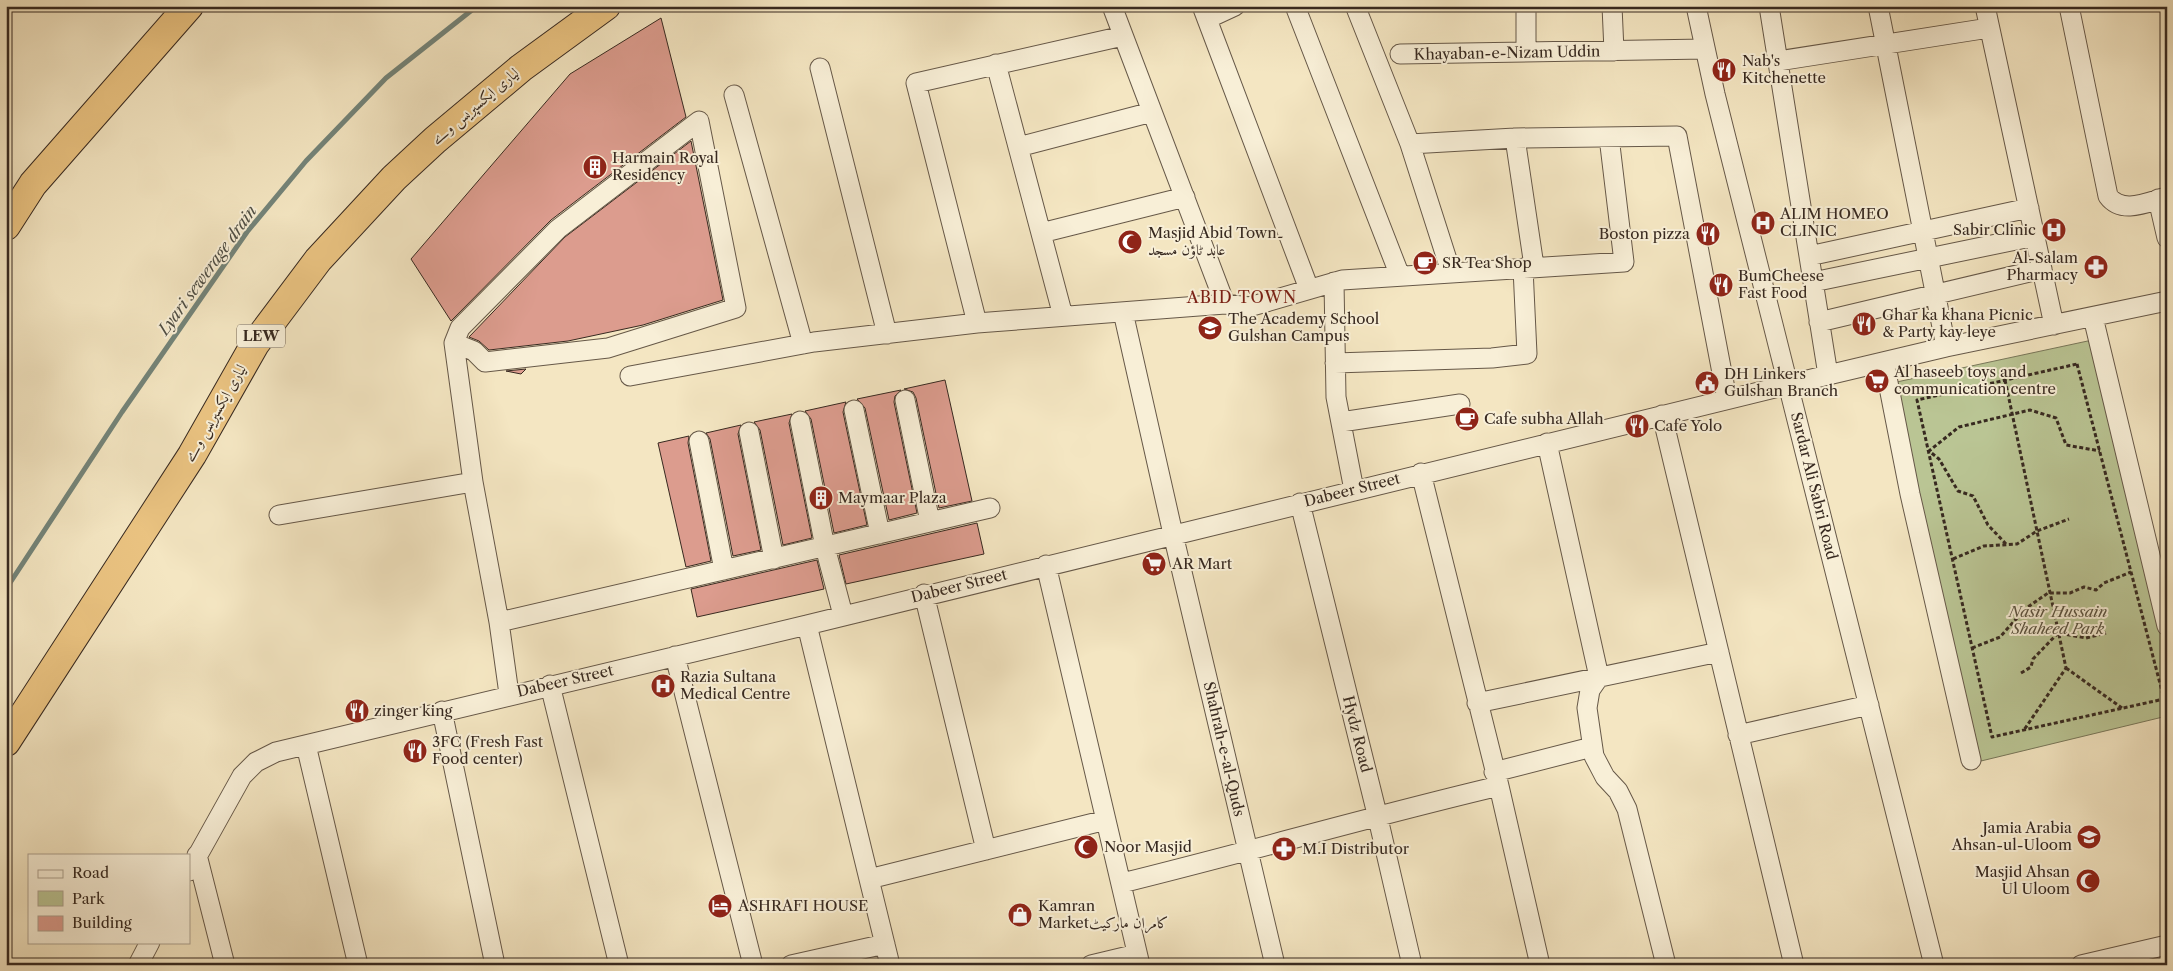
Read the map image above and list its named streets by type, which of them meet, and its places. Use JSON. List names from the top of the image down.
{
  "streets": {
    "highway": ["لیاری ایکسپریس وے", "LEW"],
    "street": [
      "Khayaban-e-Nizam Uddin",
      "Sardar Ali Sabri Road",
      "Dabeer Street",
      "Hydz Road",
      "Shahrah-e-al-Quds"
    ]
  },
  "crossings": [
    ["Khayaban-e-Nizam Uddin", "Sardar Ali Sabri Road"],
    ["Sardar Ali Sabri Road", "Dabeer Street"],
    ["Dabeer Street", "Hydz Road"],
    ["Dabeer Street", "Shahrah-e-al-Quds"]
  ],
  "districts": ["ABID TOWN"],
  "water": ["Lyari sewerage drain"],
  "parks": ["Nasir Hussain Shaheed Park"],
  "places": {
    "restaurant": [
      "Nab's Kitchenette",
      "Boston pizza",
      "BumCheese Fast Food",
      "Ghar ka khana Picnic & Party kay leye",
      "Cafe Yolo",
      "zinger king",
      "3FC (Fresh Fast Food center)"
    ],
    "building": ["Harmain Royal Residency", "Maymaar Plaza"],
    "hospital": ["ALIM HOMEO CLINIC", "Sabir Clinic", "Razia Sultana Medical Centre"],
    "mosque": ["Masjid Abid Town۔ عابد ٹاؤن مسجد", "Noor Masjid", "Masjid Ahsan Ul Uloom"],
    "cafe": ["SR Tea Shop", "Cafe subha Allah"],
    "pharmacy": ["Al-Salam Pharmacy", "M.I Distributor"],
    "school or university": ["The Academy School Gulshan Campus", "Jamia Arabia Ahsan-ul-Uloom"],
    "supermarket": ["Al haseeb toys and communication centre", "AR Mart"],
    "public building": ["DH Linkers Gulshan Branch"],
    "hotel": ["ASHRAFI HOUSE"],
    "shop": ["Kamran Marketکامران مارکیٹ"]
  },
  "legend": ["Road", "Park", "Building"]
}
